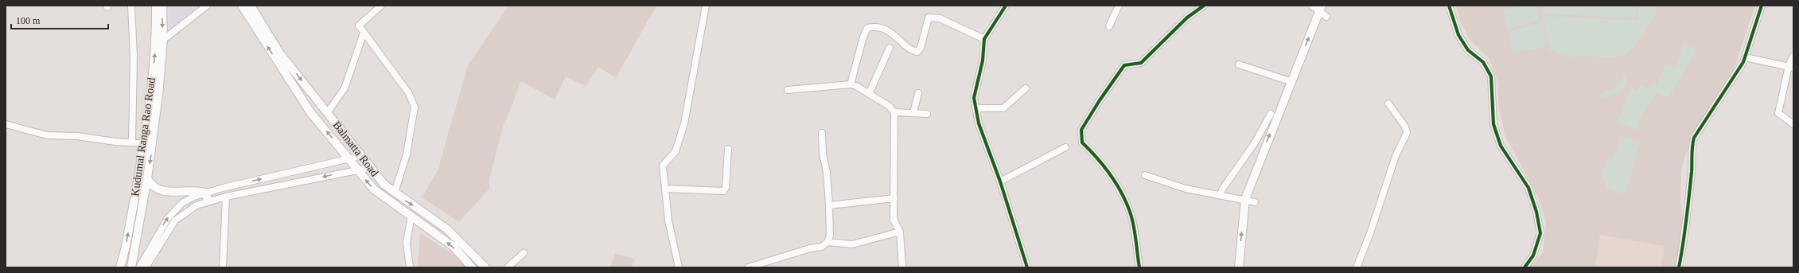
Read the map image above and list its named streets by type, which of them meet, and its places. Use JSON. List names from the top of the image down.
{
  "streets": {
    "main road": ["Kudumal Ranga Rao Road", "Balmatta Road"]
  },
  "scale_bar": "100 m"
}
